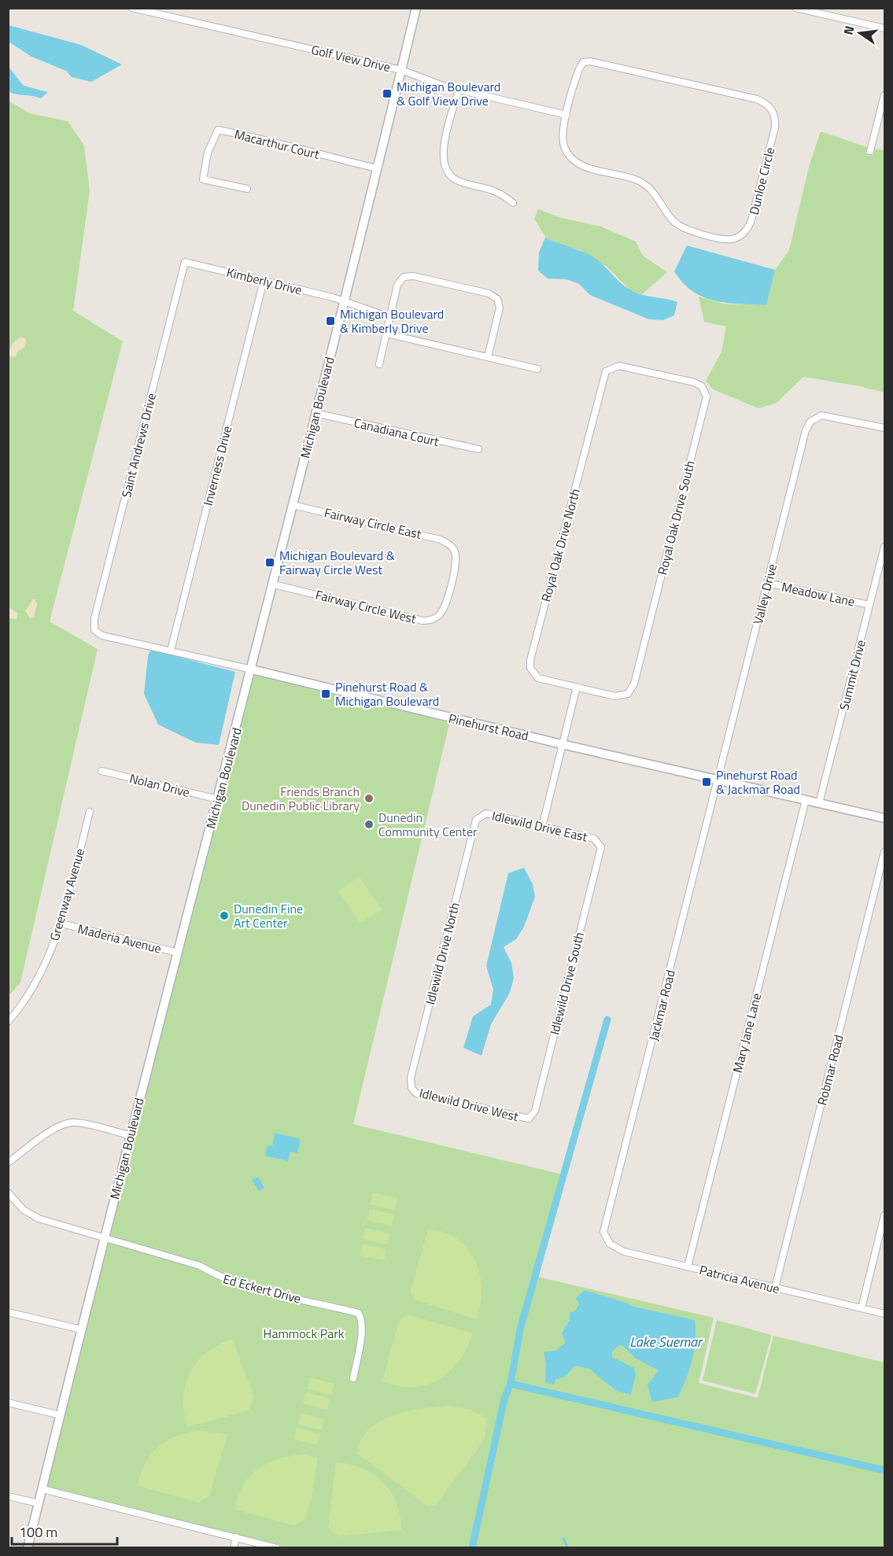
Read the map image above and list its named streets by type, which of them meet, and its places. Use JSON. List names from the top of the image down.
{
  "streets": {
    "street": [
      "Golf View Drive",
      "Macarthur Court",
      "Dunloe Circle",
      "Kimberly Drive",
      "Michigan Boulevard",
      "Canadiana Court",
      "Saint Andrews Drive",
      "Inverness Drive",
      "Royal Oak Drive South",
      "Fairway Circle East",
      "Royal Oak Drive North",
      "Valley Drive",
      "Meadow Lane",
      "Fairway Circle West",
      "Summit Drive",
      "Pinehurst Road",
      "Nolan Drive",
      "Idlewild Drive East",
      "Greenway Avenue",
      "Maderia Avenue",
      "Idlewild Drive North",
      "Idlewild Drive South",
      "Jackmar Road",
      "Mary Jane Lane",
      "Robmar Road",
      "Idlewild Drive West",
      "Patricia Avenue",
      "Ed Eckert Drive"
    ]
  },
  "crossings": [
    ["Golf View Drive", "Dunloe Circle"],
    ["Golf View Drive", "Michigan Boulevard"],
    ["Macarthur Court", "Michigan Boulevard"],
    ["Kimberly Drive", "Michigan Boulevard"],
    ["Kimberly Drive", "Saint Andrews Drive"],
    ["Kimberly Drive", "Inverness Drive"],
    ["Michigan Boulevard", "Canadiana Court"],
    ["Michigan Boulevard", "Fairway Circle East"],
    ["Michigan Boulevard", "Fairway Circle West"],
    ["Michigan Boulevard", "Pinehurst Road"],
    ["Michigan Boulevard", "Nolan Drive"],
    ["Michigan Boulevard", "Maderia Avenue"],
    ["Michigan Boulevard", "Ed Eckert Drive"],
    ["Saint Andrews Drive", "Pinehurst Road"],
    ["Inverness Drive", "Pinehurst Road"],
    ["Royal Oak Drive South", "Royal Oak Drive North"],
    ["Fairway Circle East", "Fairway Circle West"],
    ["Valley Drive", "Meadow Lane"],
    ["Valley Drive", "Pinehurst Road"],
    ["Valley Drive", "Jackmar Road"],
    ["Meadow Lane", "Summit Drive"],
    ["Summit Drive", "Pinehurst Road"],
    ["Pinehurst Road", "Jackmar Road"],
    ["Pinehurst Road", "Mary Jane Lane"],
    ["Idlewild Drive East", "Idlewild Drive North"],
    ["Idlewild Drive East", "Idlewild Drive South"],
    ["Greenway Avenue", "Maderia Avenue"],
    ["Idlewild Drive North", "Idlewild Drive West"],
    ["Idlewild Drive South", "Idlewild Drive West"],
    ["Jackmar Road", "Patricia Avenue"],
    ["Mary Jane Lane", "Patricia Avenue"],
    ["Robmar Road", "Patricia Avenue"]
  ],
  "water": ["Lake Suemar"],
  "parks": ["Hammock Park"],
  "places": {
    "transit": [
      "Michigan Boulevard & Golf View Drive",
      "Michigan Boulevard & Kimberly Drive",
      "Michigan Boulevard & Fairway Circle West",
      "Pinehurst Road & Michigan Boulevard",
      "Pinehurst Road & Jackmar Road"
    ],
    "other": ["Friends Branch Dunedin Public Library", "Dunedin Community Center", "Dunedin Fine Art Center"]
  },
  "scale_bar": "100 m",
  "north": "left"
}
